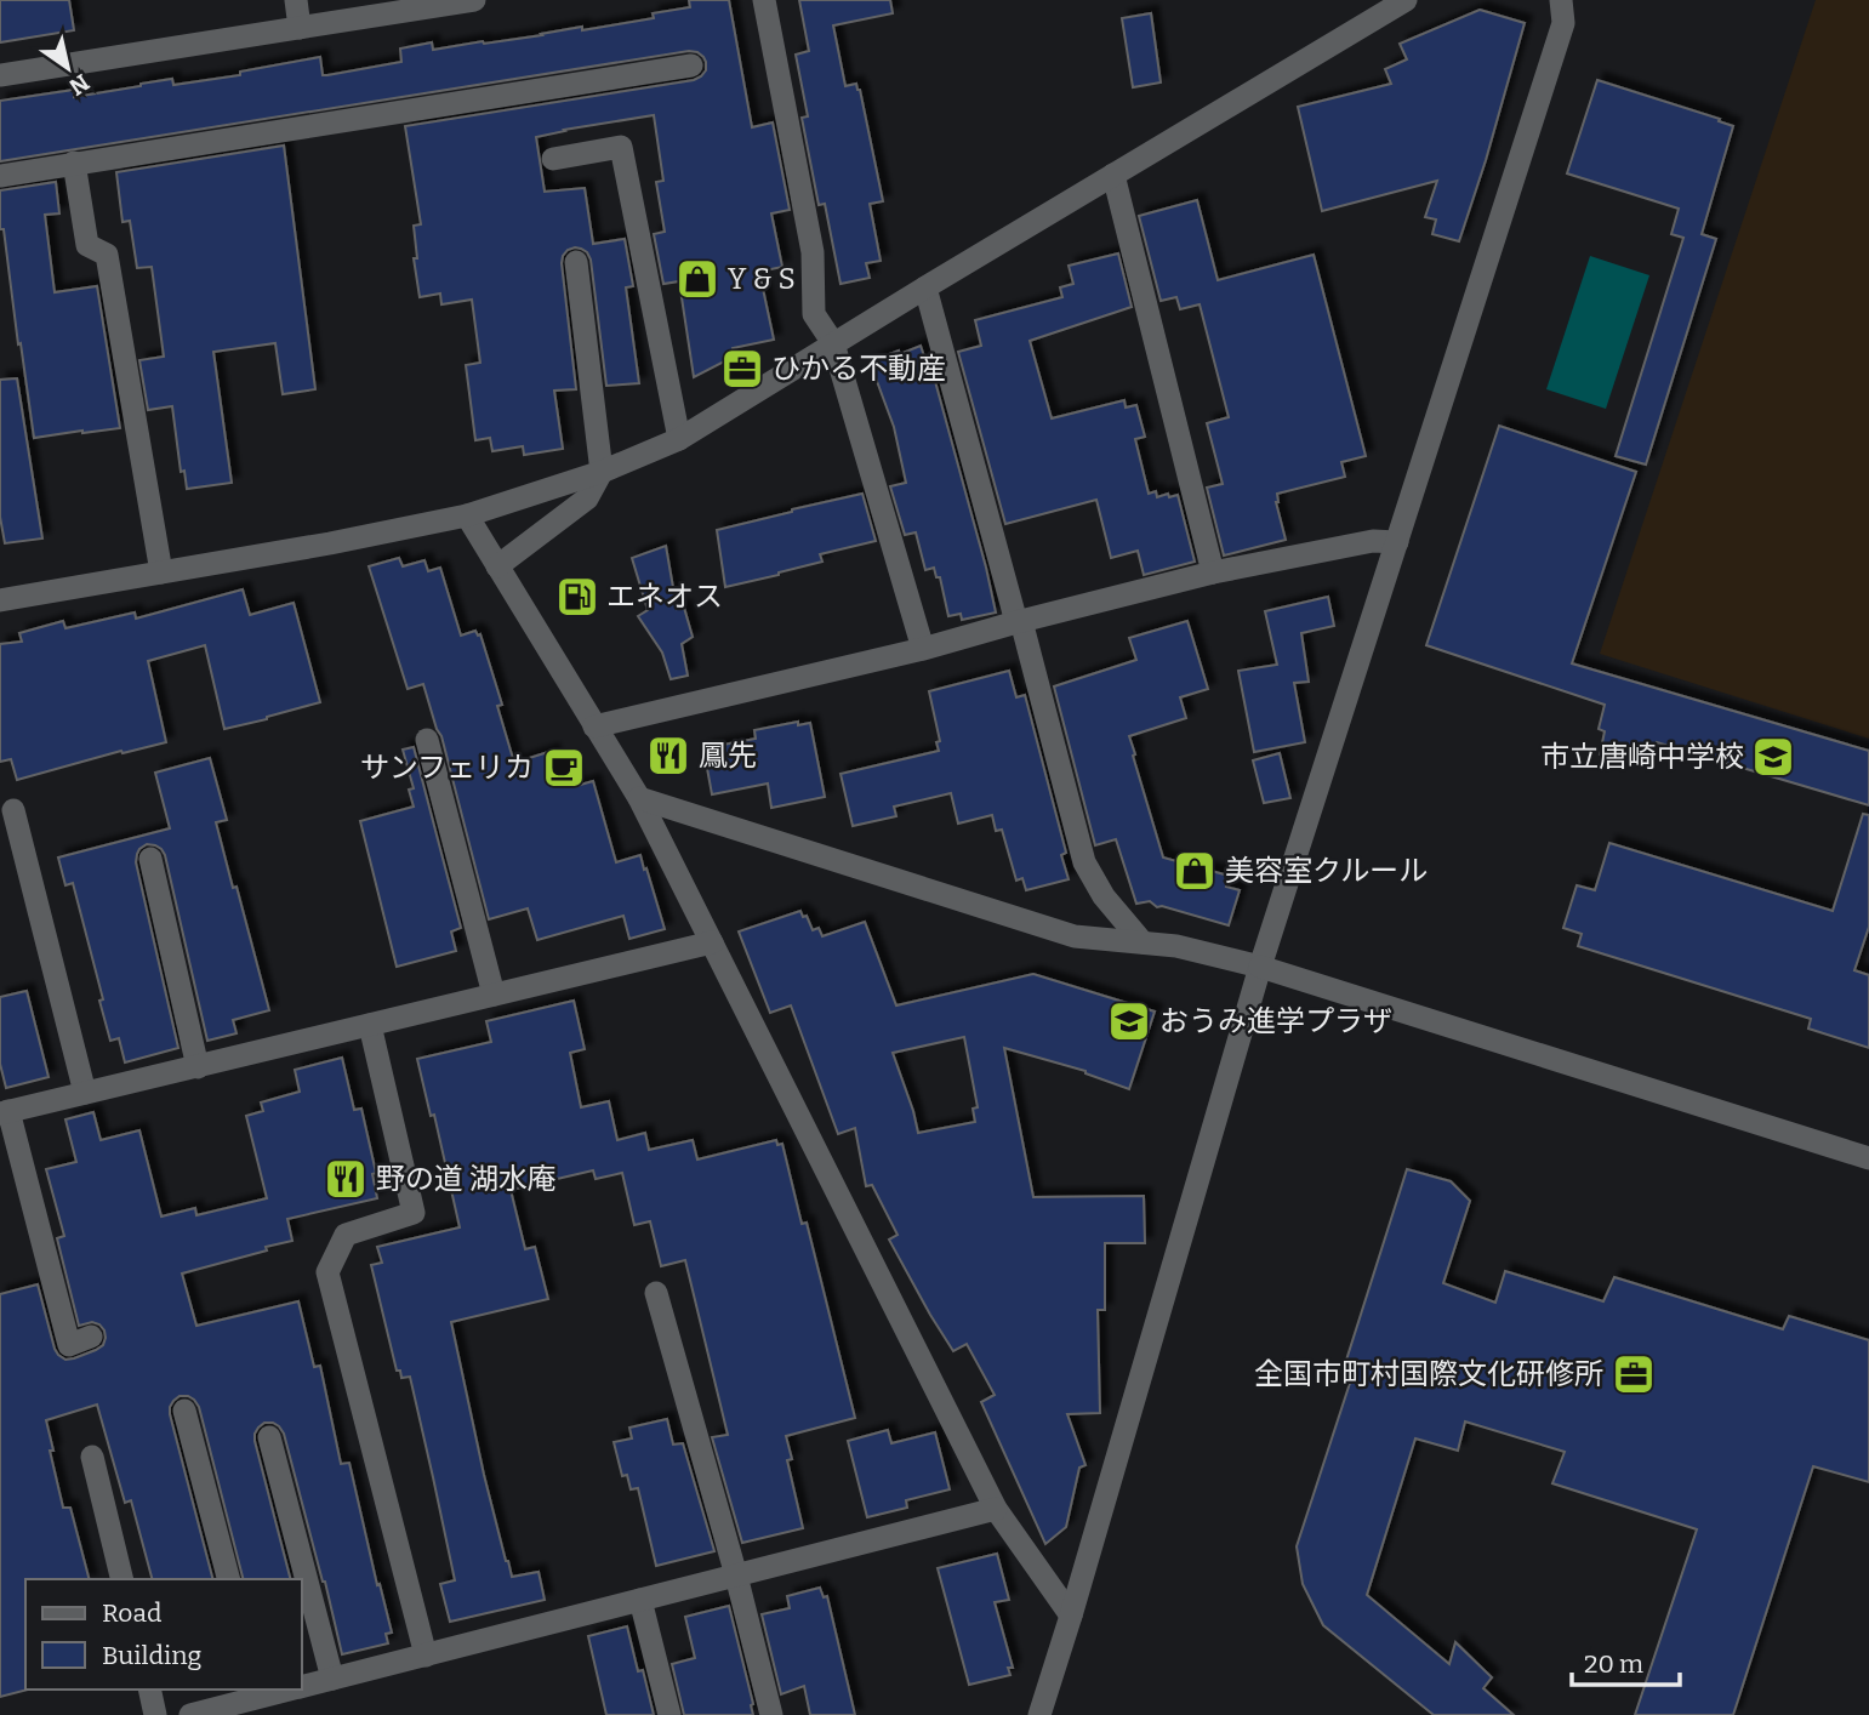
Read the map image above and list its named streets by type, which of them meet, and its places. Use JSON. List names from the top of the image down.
{
  "places": {
    "shop": ["Y & S", "美容室クルール"],
    "office": ["ひかる不動産", "全国市町村国際文化研修所"],
    "fuel station": ["エネオス"],
    "restaurant": ["鳳先", "野の道 湖水庵"],
    "school or university": ["市立唐崎中学校", "おうみ進学プラザ"],
    "cafe": ["サンフェリカ"]
  },
  "legend": ["Road", "Building"],
  "scale_bar": "20 m",
  "north": "bottom right"
}
